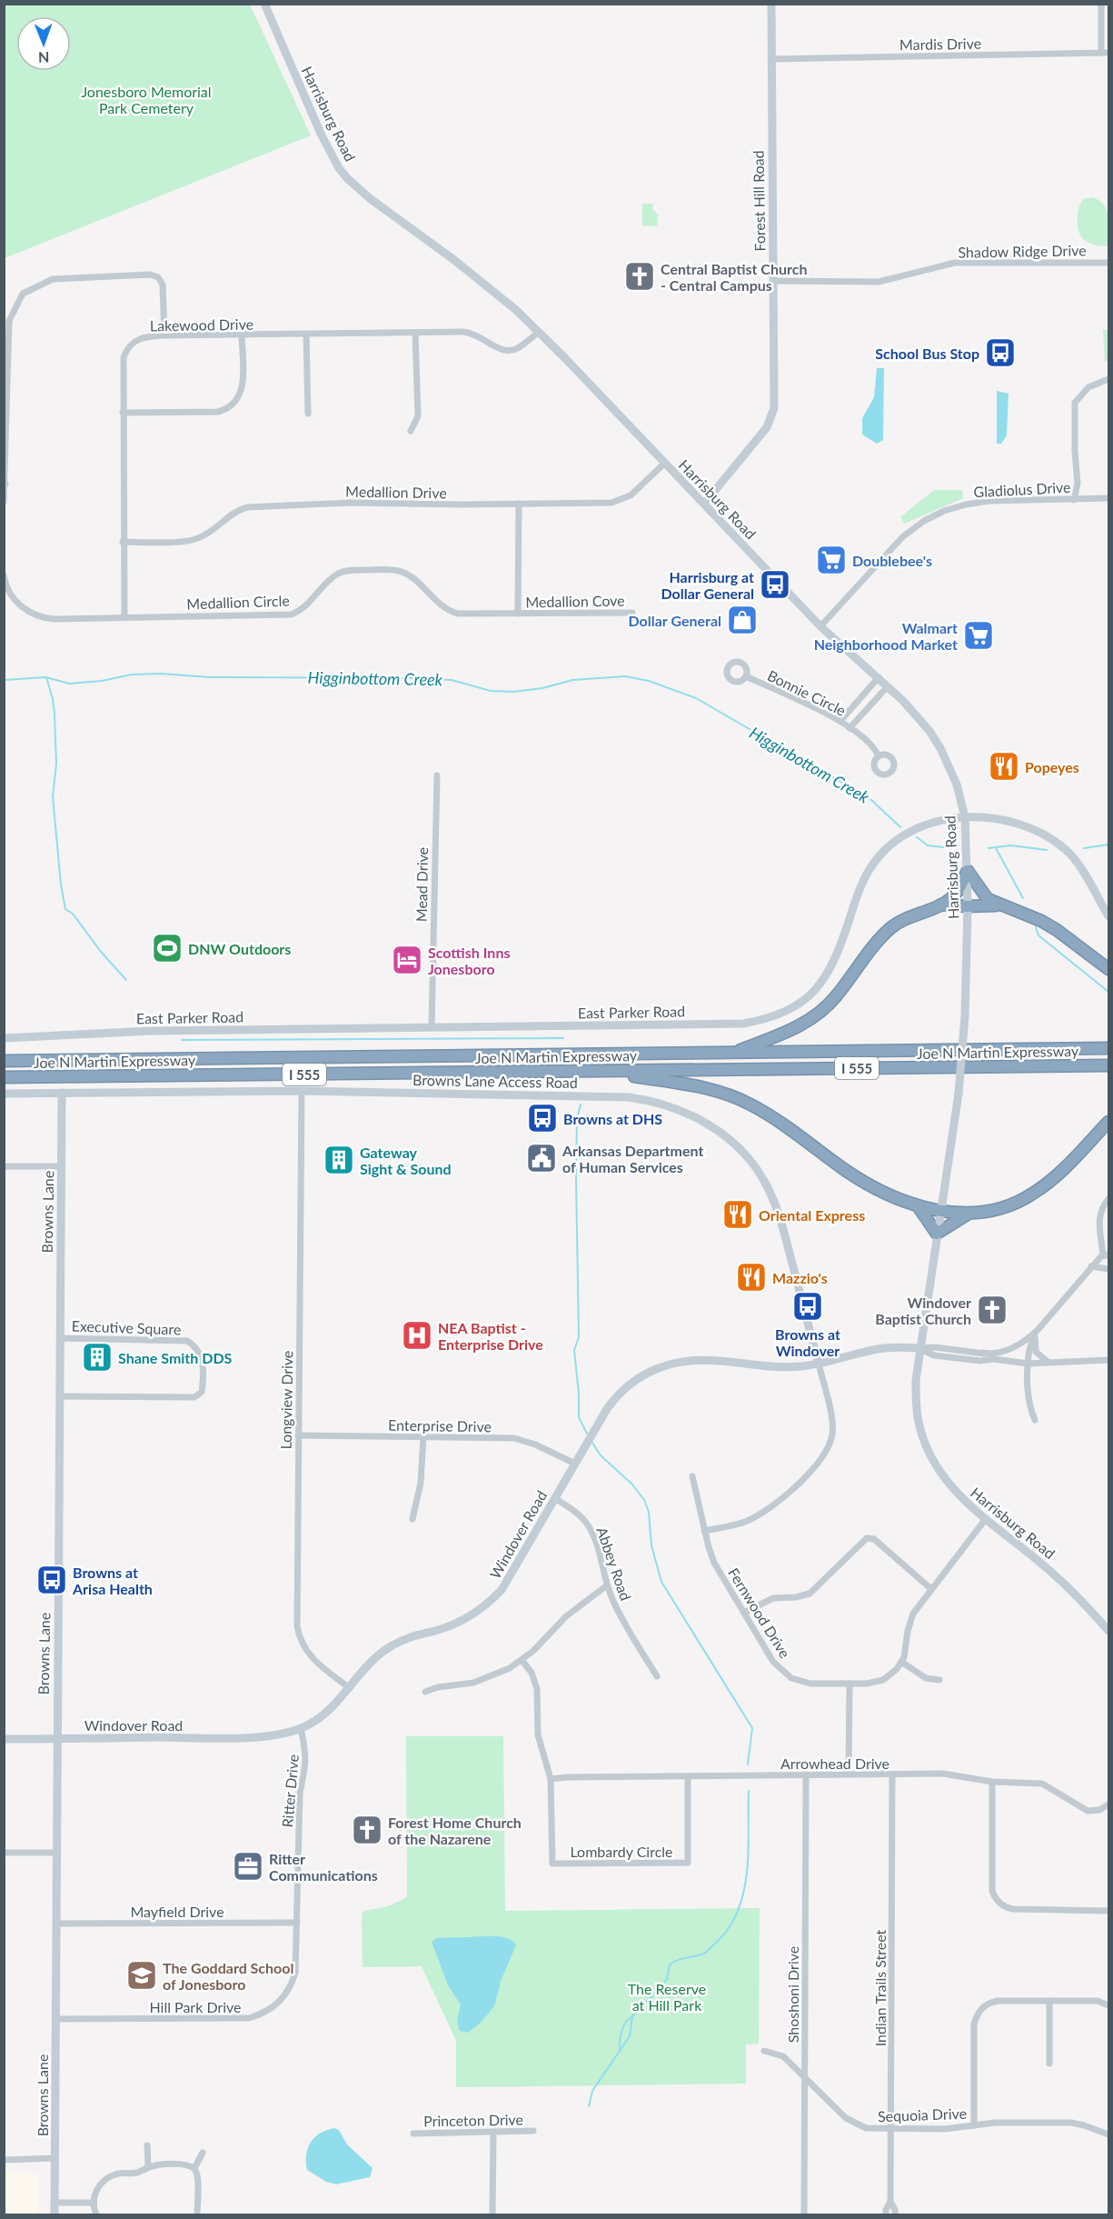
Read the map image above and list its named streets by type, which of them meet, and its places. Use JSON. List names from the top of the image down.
{
  "streets": {
    "highway": ["Joe N Martin Expressway", "I 555"],
    "street": [
      "Mardis Drive",
      "Harrisburg Road",
      "Forest Hill Road",
      "Shadow Ridge Drive",
      "Lakewood Drive",
      "Gladiolus Drive",
      "Medallion Drive",
      "Medallion Cove",
      "Medallion Circle",
      "Bonnie Circle",
      "Mead Drive",
      "East Parker Road",
      "Browns Lane Access Road",
      "Browns Lane",
      "Executive Square",
      "Longview Drive",
      "Enterprise Drive",
      "Windover Road",
      "Abbey Road",
      "Fernwood Drive",
      "Arrowhead Drive",
      "Ritter Drive",
      "Lombardy Circle",
      "Mayfield Drive",
      "Indian Trails Street",
      "Shoshoni Drive",
      "Hill Park Drive",
      "Sequoia Drive",
      "Princeton Drive"
    ]
  },
  "crossings": [
    ["Mardis Drive", "Forest Hill Road"],
    ["Harrisburg Road", "Forest Hill Road"],
    ["Harrisburg Road", "Lakewood Drive"],
    ["Harrisburg Road", "Gladiolus Drive"],
    ["Harrisburg Road", "Medallion Drive"],
    ["Harrisburg Road", "East Parker Road"],
    ["Harrisburg Road", "Windover Road"],
    ["Forest Hill Road", "Shadow Ridge Drive"],
    ["Lakewood Drive", "Medallion Drive"],
    ["Lakewood Drive", "Medallion Circle"],
    ["Medallion Cove", "Medallion Circle"],
    ["Mead Drive", "East Parker Road"],
    ["Browns Lane Access Road", "Browns Lane"],
    ["Browns Lane Access Road", "Longview Drive"],
    ["Browns Lane Access Road", "Windover Road"],
    ["Browns Lane", "Executive Square"],
    ["Browns Lane", "Windover Road"],
    ["Browns Lane", "Mayfield Drive"],
    ["Browns Lane", "Hill Park Drive"],
    ["Longview Drive", "Enterprise Drive"],
    ["Longview Drive", "Windover Road"],
    ["Enterprise Drive", "Windover Road"],
    ["Windover Road", "Abbey Road"],
    ["Windover Road", "Ritter Drive"],
    ["Arrowhead Drive", "Lombardy Circle"],
    ["Arrowhead Drive", "Indian Trails Street"],
    ["Arrowhead Drive", "Shoshoni Drive"],
    ["Ritter Drive", "Mayfield Drive"],
    ["Ritter Drive", "Hill Park Drive"],
    ["Mayfield Drive", "Hill Park Drive"],
    ["Indian Trails Street", "Sequoia Drive"],
    ["Shoshoni Drive", "Sequoia Drive"]
  ],
  "water": ["Higginbottom Creek"],
  "parks": ["Jonesboro Memorial Park Cemetery", "The Reserve at Hill Park"],
  "places": {
    "church": ["Central Baptist Church - Central Campus", "Windover Baptist Church", "Forest Home Church of the Nazarene"],
    "bus stop": [
      "School Bus Stop",
      "Harrisburg at Dollar General",
      "Browns at DHS",
      "Browns at Windover",
      "Browns at Arisa Health"
    ],
    "supermarket": ["Doublebee's", "Walmart Neighborhood Market"],
    "shop": ["Dollar General"],
    "restaurant": ["Popeyes", "Oriental Express", "Mazzio's"],
    "sports": ["DNW Outdoors"],
    "hotel": ["Scottish Inns Jonesboro"],
    "public building": ["Arkansas Department of Human Services"],
    "building": ["Gateway Sight & Sound", "Shane Smith DDS"],
    "hospital": ["NEA Baptist - Enterprise Drive"],
    "office": ["Ritter Communications"],
    "school or university": ["The Goddard School of Jonesboro"]
  },
  "north": "bottom"
}
